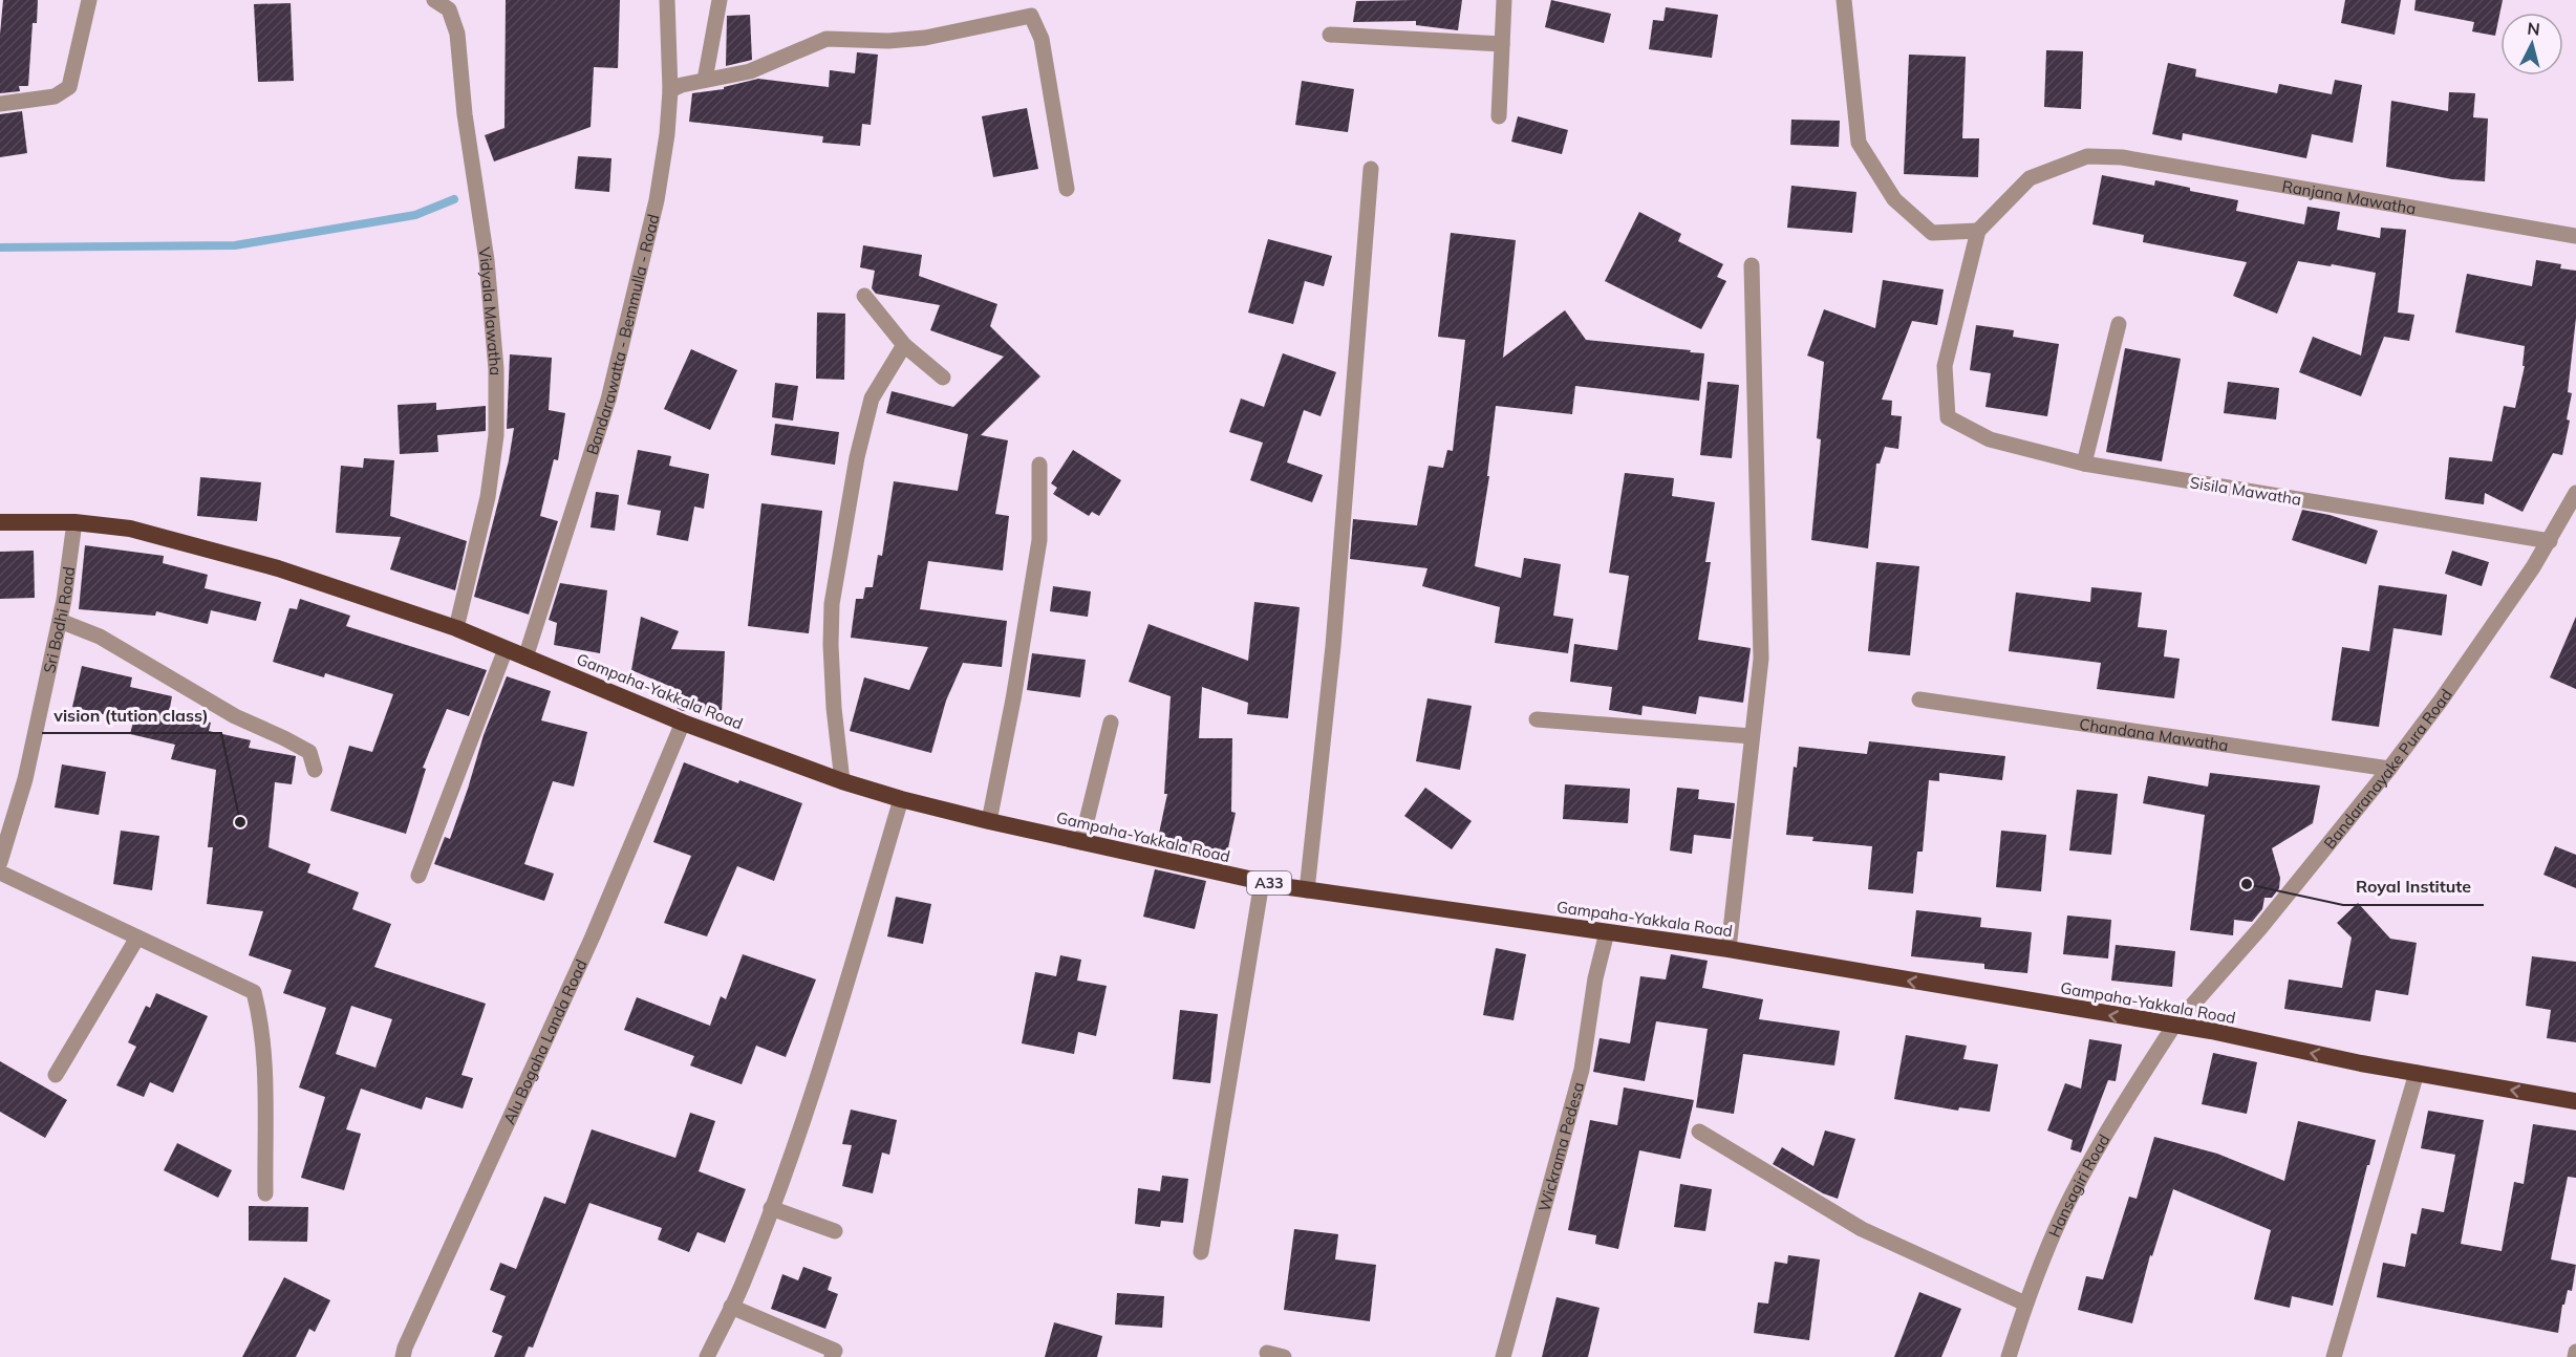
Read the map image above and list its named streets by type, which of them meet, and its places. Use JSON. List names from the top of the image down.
{
  "streets": {
    "highway": ["Gampaha-Yakkala Road", "A33"],
    "street": [
      "Ranjana Mawatha",
      "Vidyala Mawatha",
      "Bandarawatta - Bemmulla - Road",
      "Sisila Mawatha",
      "Sri Bodhi Road",
      "Chandana Mawatha",
      "Bandaranayake Pura Road",
      "Alu Bogaha Landa Road",
      "Wickrama Pedesa",
      "Hansagiri Road"
    ]
  },
  "crossings": [
    ["Ranjana Mawatha", "Sisila Mawatha"],
    ["Vidyala Mawatha", "Gampaha-Yakkala Road"],
    ["Bandarawatta - Bemmulla - Road", "Gampaha-Yakkala Road"],
    ["Sisila Mawatha", "Bandaranayake Pura Road"],
    ["Sri Bodhi Road", "Gampaha-Yakkala Road"],
    ["Gampaha-Yakkala Road", "Bandaranayake Pura Road"],
    ["Gampaha-Yakkala Road", "Alu Bogaha Landa Road"],
    ["Gampaha-Yakkala Road", "Wickrama Pedesa"],
    ["Gampaha-Yakkala Road", "Hansagiri Road"],
    ["Chandana Mawatha", "Bandaranayake Pura Road"],
    ["Bandaranayake Pura Road", "Hansagiri Road"]
  ],
  "places": ["vision (tution class)", "Royal Institute"],
  "north": "top"
}
